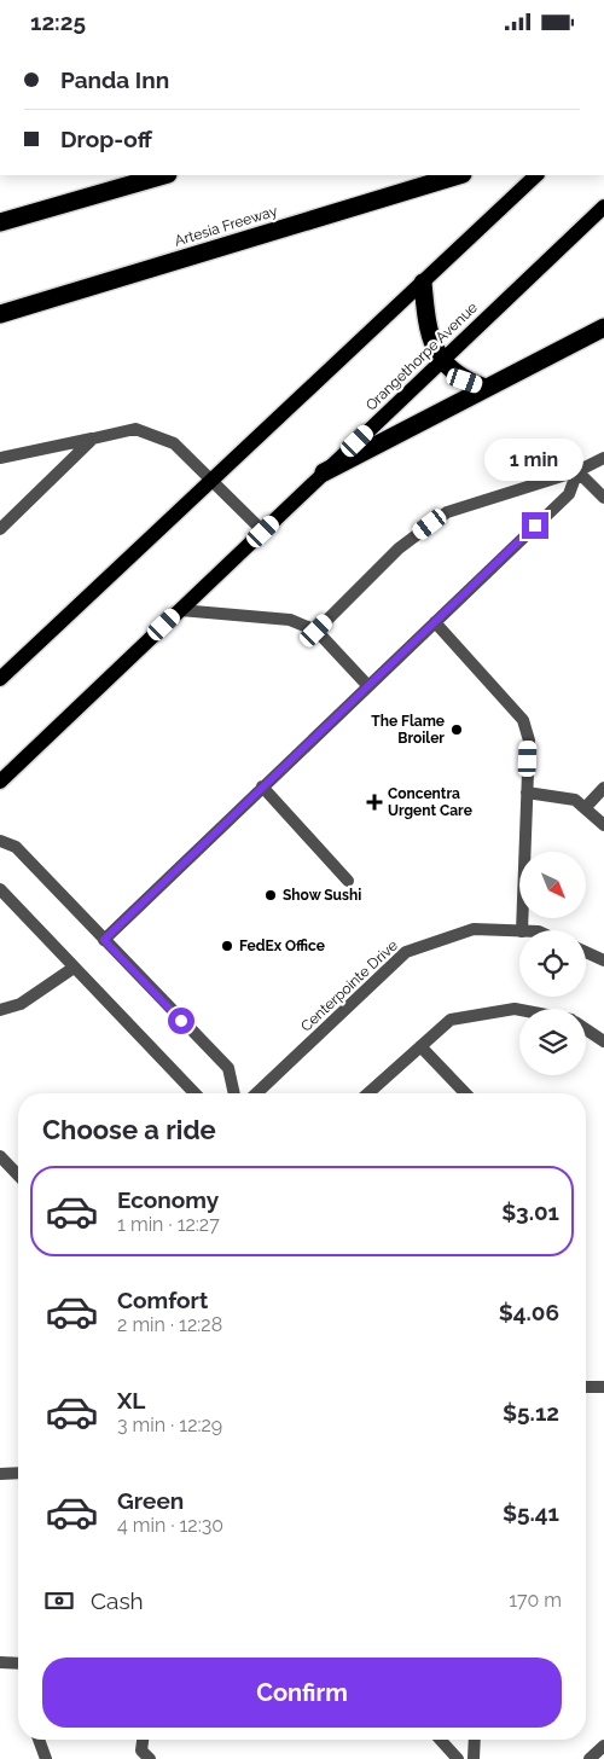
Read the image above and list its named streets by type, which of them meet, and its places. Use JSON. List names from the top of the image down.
{
  "streets": {
    "highway": ["Artesia Freeway"],
    "main road": ["Orangethorpe Avenue"],
    "street": ["Centerpointe Drive"]
  },
  "places": {
    "other": ["The Flame Broiler", "Show Sushi", "FedEx Office"],
    "health": ["Concentra Urgent Care"]
  },
  "north": "bottom right",
  "page": {
    "status": "12:25",
    "banner": ["Panda Inn", "Drop-off"],
    "bubble": "1 min",
    "heading": "Choose a ride",
    "list": [
      {
        "name": "Economy",
        "note": "1 min · 12:27",
        "value": "$3.01"
      },
      {
        "name": "Comfort",
        "note": "2 min · 12:28",
        "value": "$4.06"
      },
      {
        "name": "XL",
        "note": "3 min · 12:29",
        "value": "$5.12"
      },
      {
        "name": "Green",
        "note": "4 min · 12:30",
        "value": "$5.41"
      }
    ],
    "pay": ["Cash", "170 m"],
    "buttons": "Confirm"
  }
}
